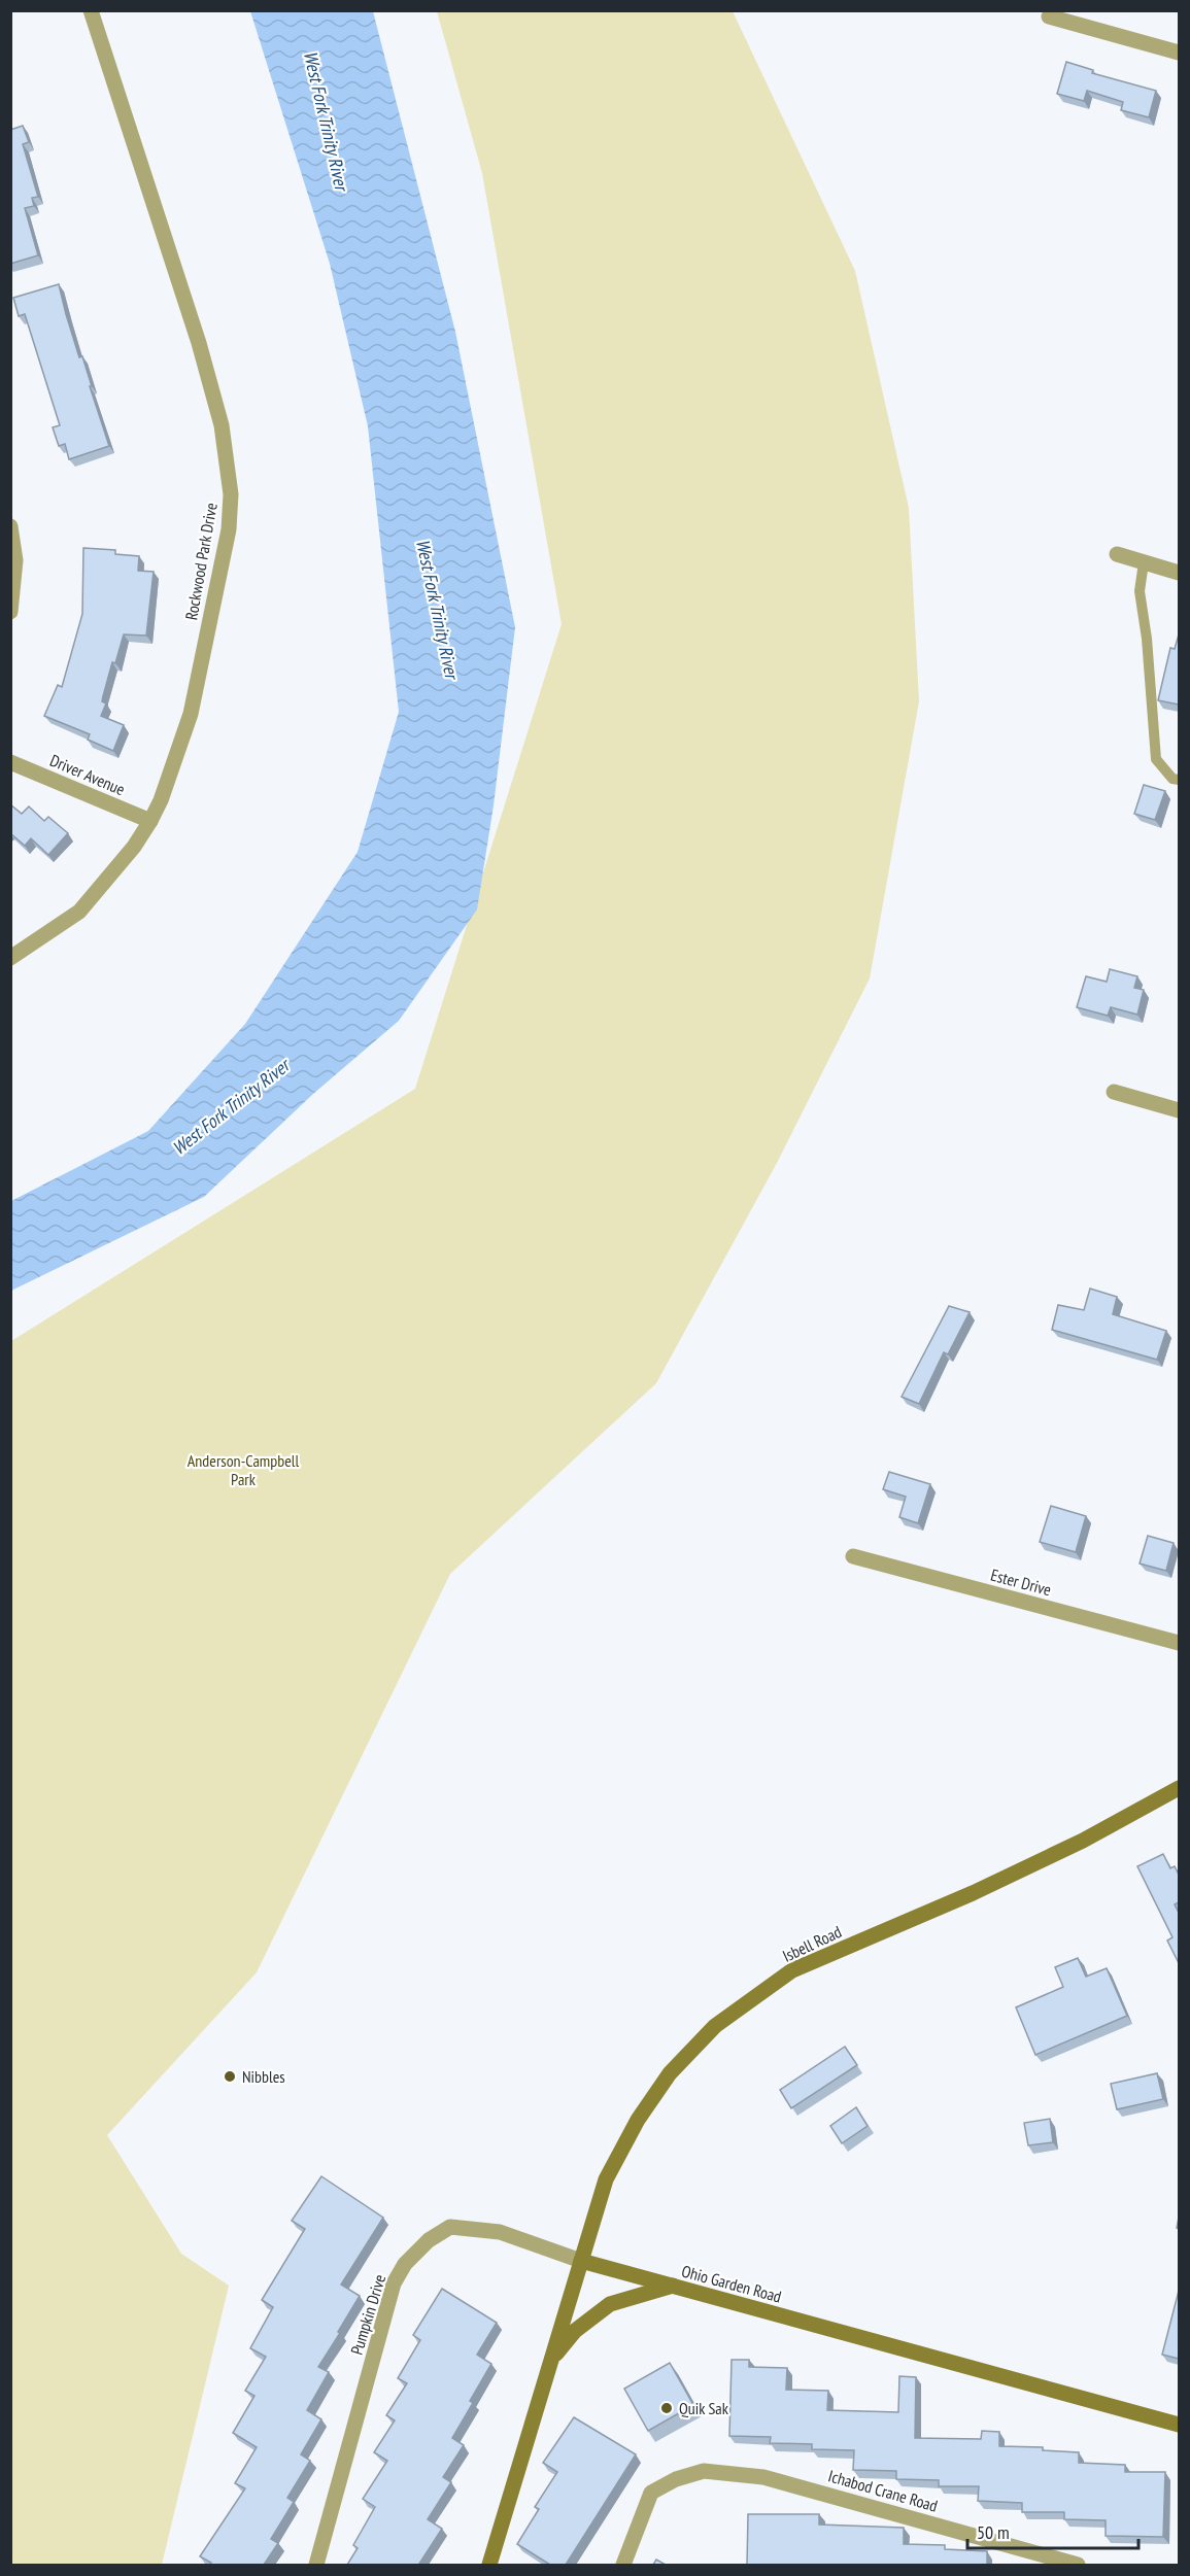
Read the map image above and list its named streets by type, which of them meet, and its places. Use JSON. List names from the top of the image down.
{
  "streets": {
    "street": [
      "Rockwood Park Drive",
      "Driver Avenue",
      "Ester Drive",
      "Isbell Road",
      "Ohio Garden Road",
      "Pumpkin Drive",
      "Ichabod Crane Road"
    ]
  },
  "crossings": [
    ["Rockwood Park Drive", "Driver Avenue"],
    ["Isbell Road", "Ohio Garden Road"],
    ["Isbell Road", "Pumpkin Drive"],
    ["Ohio Garden Road", "Pumpkin Drive"]
  ],
  "water": ["West Fork Trinity River"],
  "parks": ["Anderson-Campbell Park"],
  "places": ["Nibbles", "Quik Sak"],
  "scale_bar": "50 m"
}
